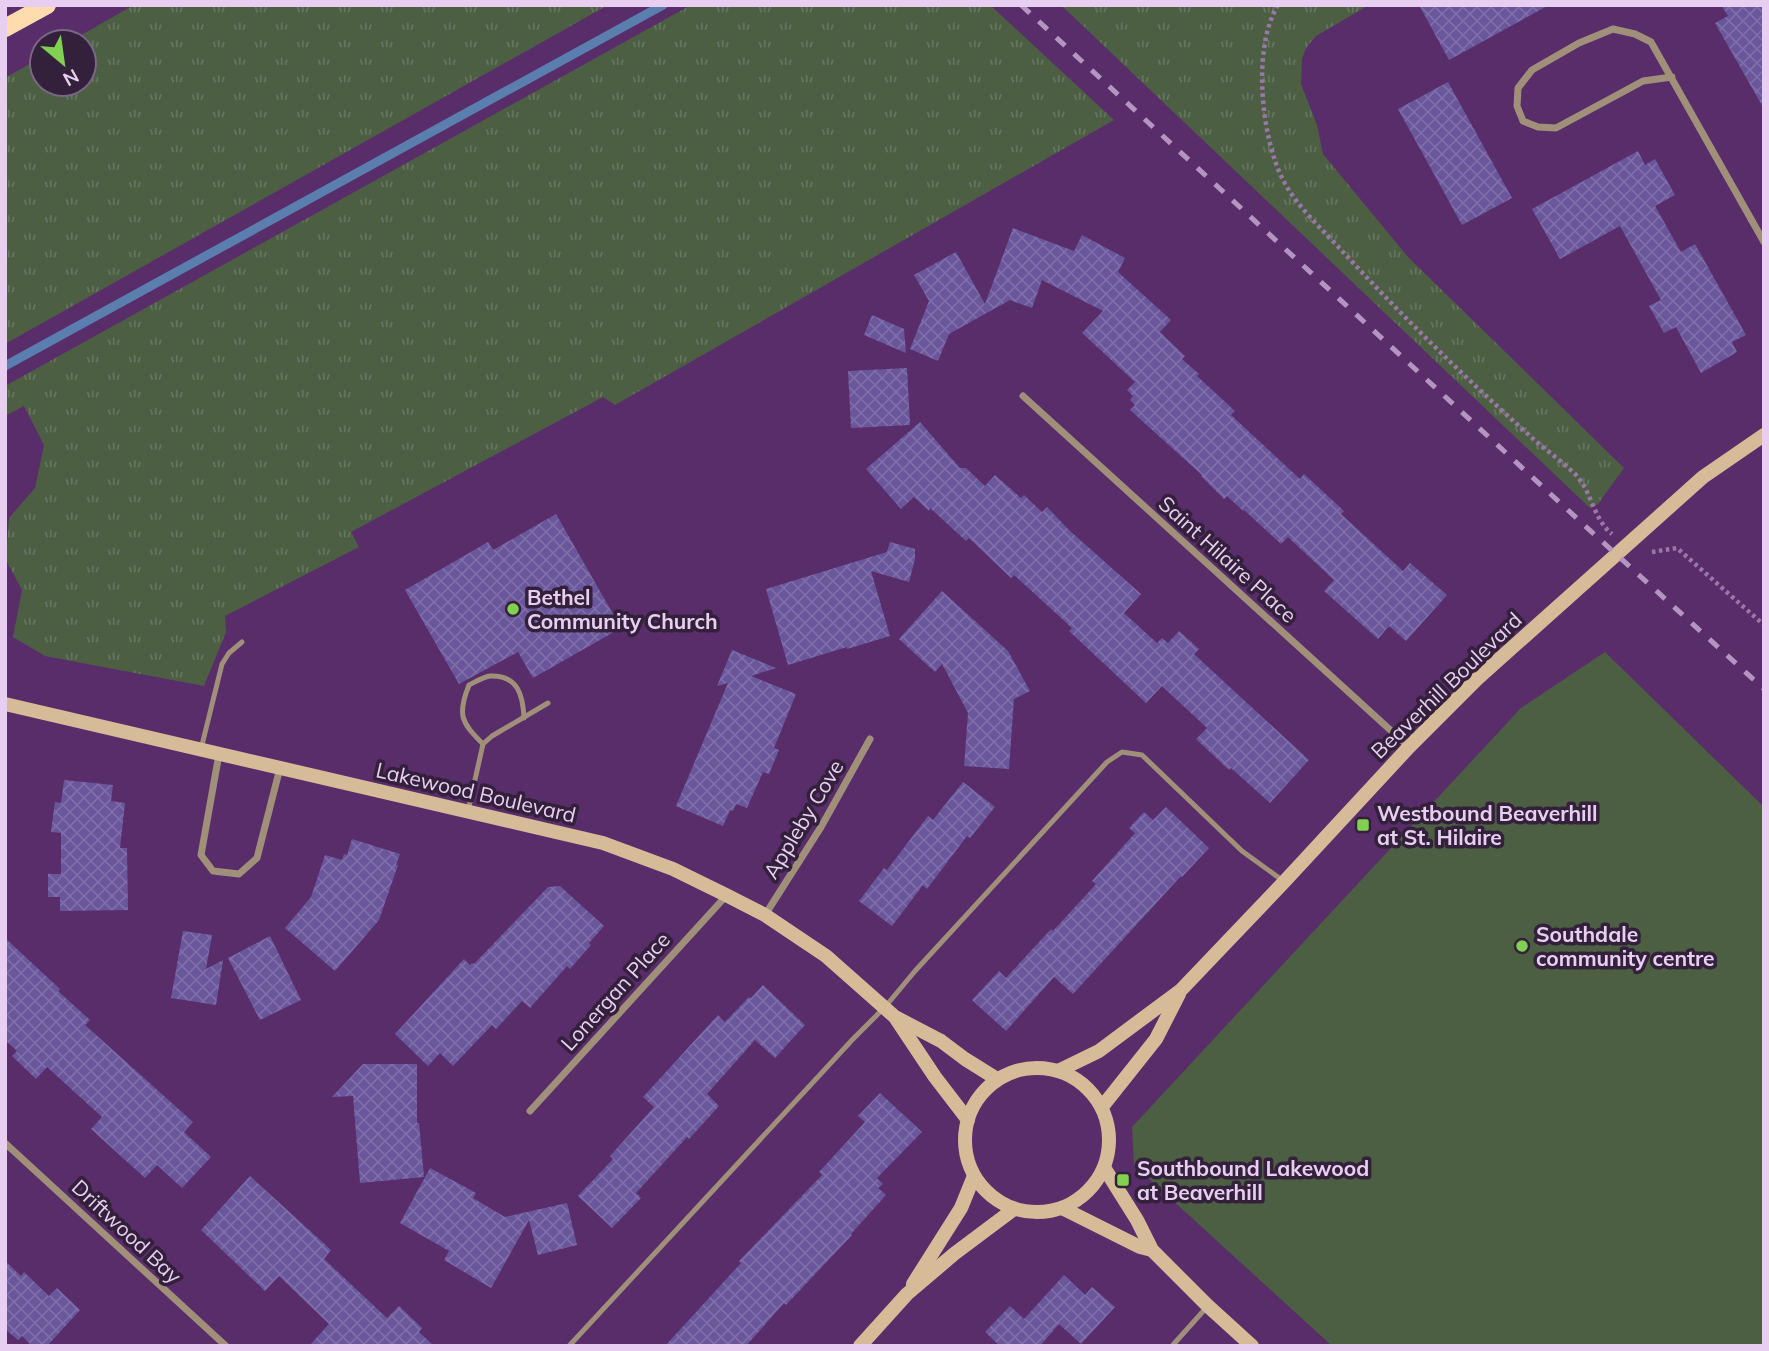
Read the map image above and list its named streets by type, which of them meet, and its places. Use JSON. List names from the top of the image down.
{
  "streets": {
    "street": [
      "Saint Hilaire Place",
      "Beaverhill Boulevard",
      "Lakewood Boulevard",
      "Appleby Cove",
      "Lonergan Place",
      "Driftwood Bay"
    ]
  },
  "crossings": [
    ["Saint Hilaire Place", "Beaverhill Boulevard"],
    ["Beaverhill Boulevard", "Lakewood Boulevard"],
    ["Lakewood Boulevard", "Appleby Cove"],
    ["Lakewood Boulevard", "Lonergan Place"]
  ],
  "places": {
    "other": ["Bethel Community Church", "Southdale community centre"],
    "transit": ["Westbound Beaverhill at St. Hilaire", "Southbound Lakewood at Beaverhill"]
  },
  "north": "bottom right"
}
